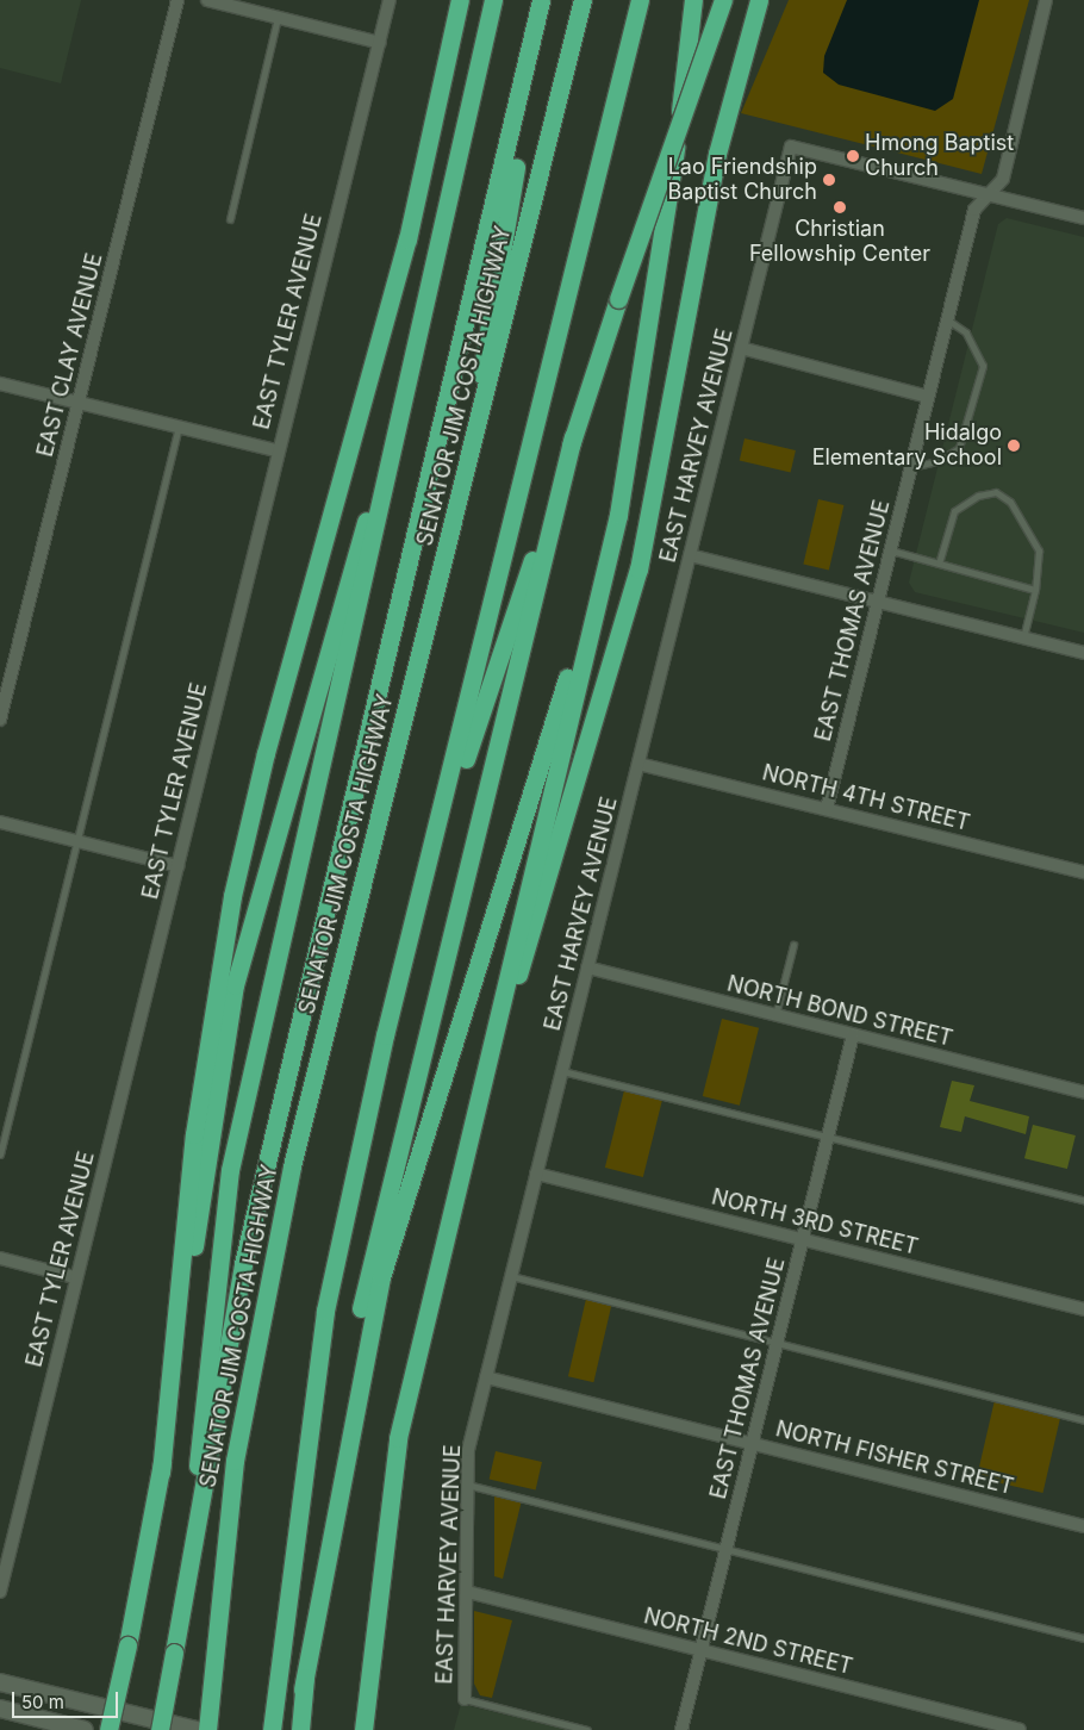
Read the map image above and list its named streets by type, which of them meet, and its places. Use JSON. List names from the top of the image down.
{
  "streets": {
    "highway": ["SENATOR JIM COSTA HIGHWAY"],
    "street": [
      "EAST TYLER AVENUE",
      "EAST CLAY AVENUE",
      "EAST HARVEY AVENUE",
      "EAST THOMAS AVENUE",
      "NORTH 4TH STREET",
      "NORTH BOND STREET",
      "NORTH 3RD STREET",
      "NORTH FISHER STREET",
      "NORTH 2ND STREET"
    ]
  },
  "crossings": [
    ["EAST HARVEY AVENUE", "EAST THOMAS AVENUE"],
    ["EAST HARVEY AVENUE", "NORTH 4TH STREET"],
    ["EAST HARVEY AVENUE", "NORTH BOND STREET"],
    ["EAST HARVEY AVENUE", "NORTH 3RD STREET"],
    ["EAST HARVEY AVENUE", "NORTH FISHER STREET"],
    ["EAST HARVEY AVENUE", "NORTH 2ND STREET"],
    ["EAST THOMAS AVENUE", "NORTH 4TH STREET"],
    ["EAST THOMAS AVENUE", "NORTH BOND STREET"],
    ["EAST THOMAS AVENUE", "NORTH 3RD STREET"],
    ["EAST THOMAS AVENUE", "NORTH FISHER STREET"],
    ["EAST THOMAS AVENUE", "NORTH 2ND STREET"]
  ],
  "places": [
    "Hmong Baptist Church",
    "Lao Friendship Baptist Church",
    "Christian Fellowship Center",
    "Hidalgo Elementary School"
  ],
  "scale_bar": "50 m"
}
